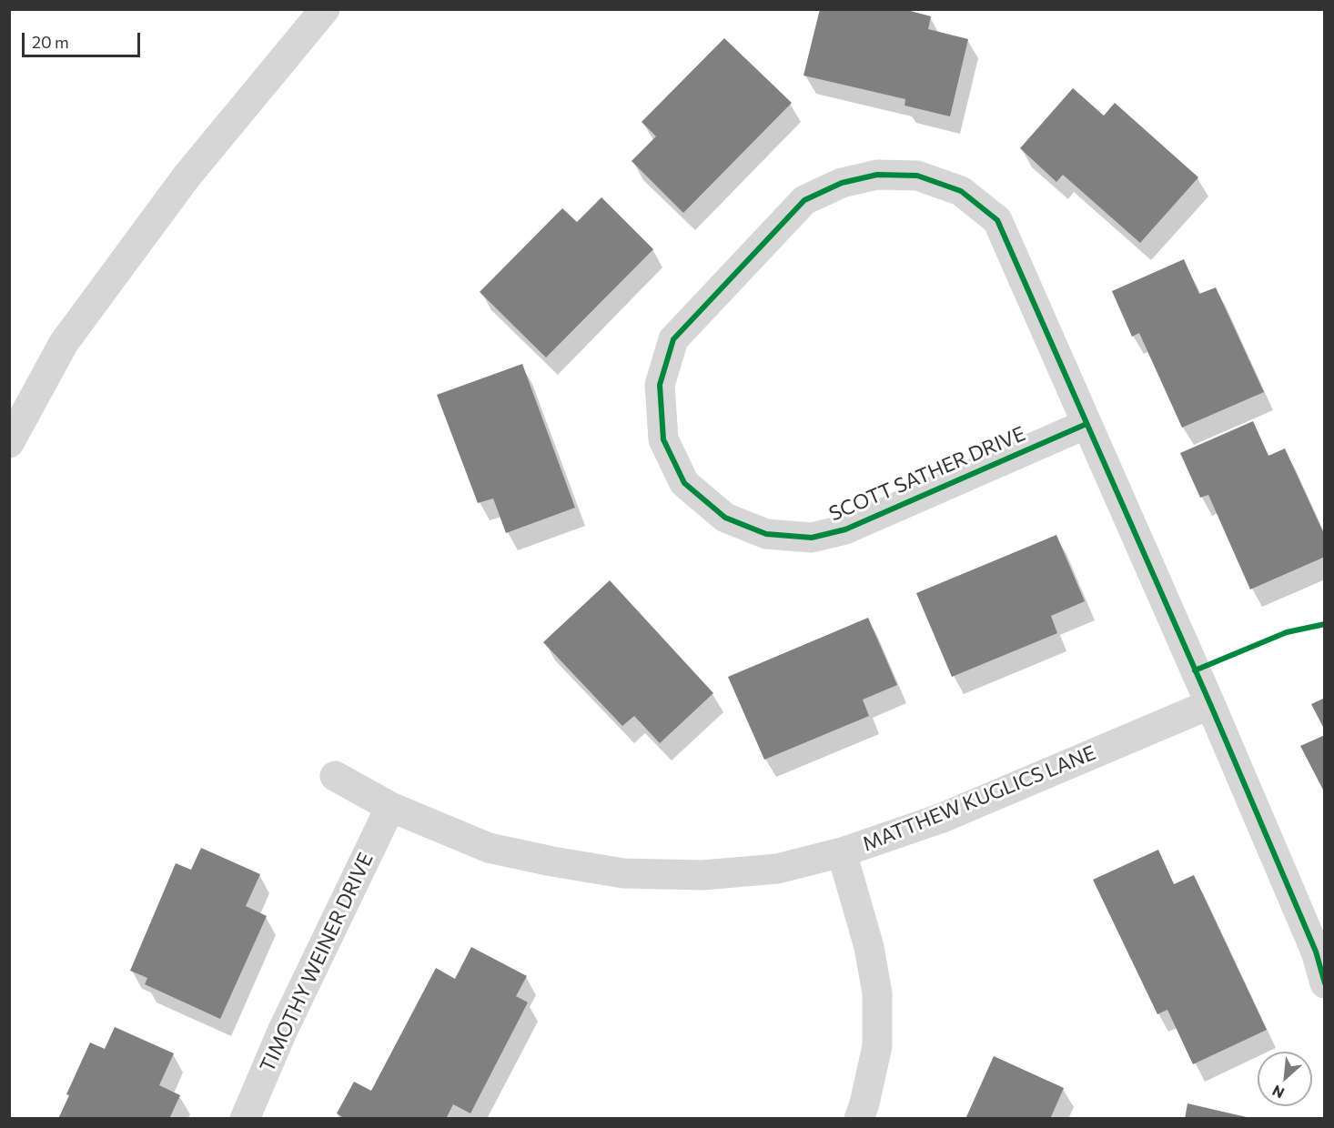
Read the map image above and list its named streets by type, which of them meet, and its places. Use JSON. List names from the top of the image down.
{
  "streets": {
    "street": ["SCOTT SATHER DRIVE", "MATTHEW KUGLICS LANE", "TIMOTHY WEINER DRIVE"]
  },
  "crossings": [
    ["SCOTT SATHER DRIVE", "MATTHEW KUGLICS LANE"],
    ["MATTHEW KUGLICS LANE", "TIMOTHY WEINER DRIVE"]
  ],
  "scale_bar": "20 m",
  "north": "bottom left"
}
